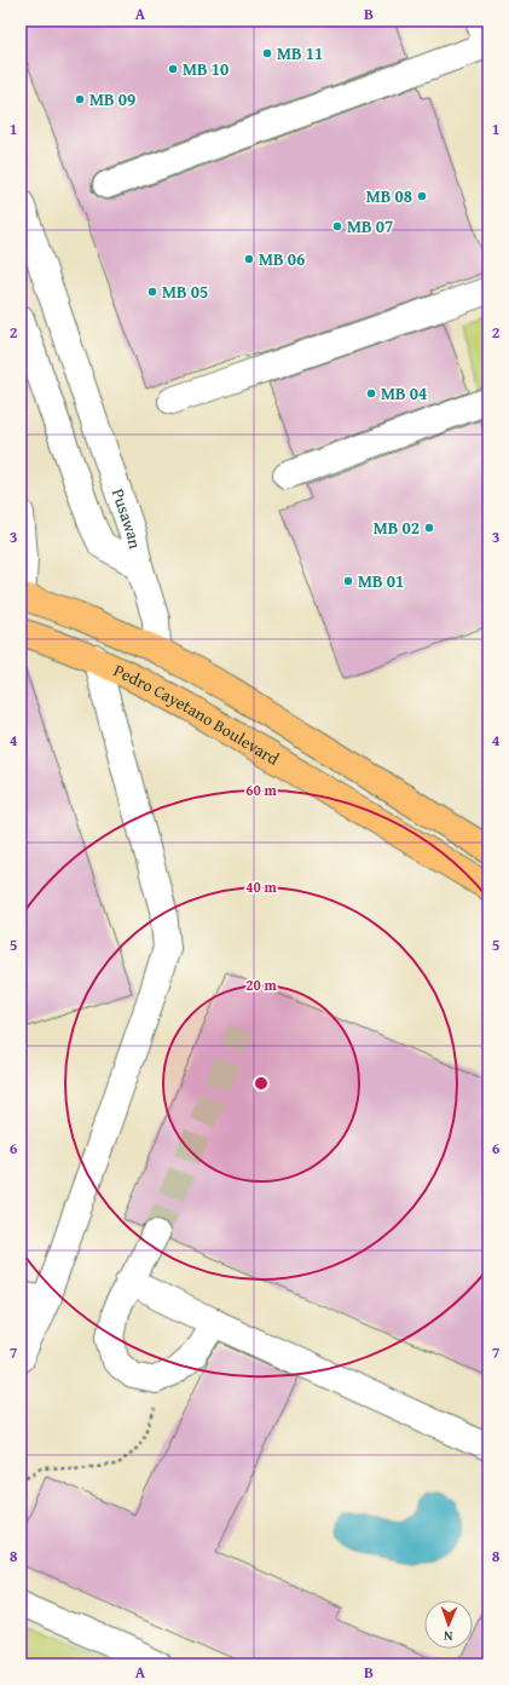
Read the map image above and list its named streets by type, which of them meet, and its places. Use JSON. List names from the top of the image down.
{
  "streets": {
    "main road": ["Pedro Cayetano Boulevard"],
    "street": ["Pusawan"]
  },
  "places": [
    "MB 11",
    "MB 10",
    "MB 09",
    "MB 08",
    "MB 07",
    "MB 06",
    "MB 05",
    "MB 04",
    "MB 02",
    "MB 01"
  ],
  "north": "bottom",
  "grid": {
    "columns": ["A", "B"],
    "rows": [
      "1",
      "2",
      "3",
      "4",
      "5",
      "6",
      "7",
      "8"
    ]
  },
  "rings": ["60 m", "40 m", "20 m"]
}
